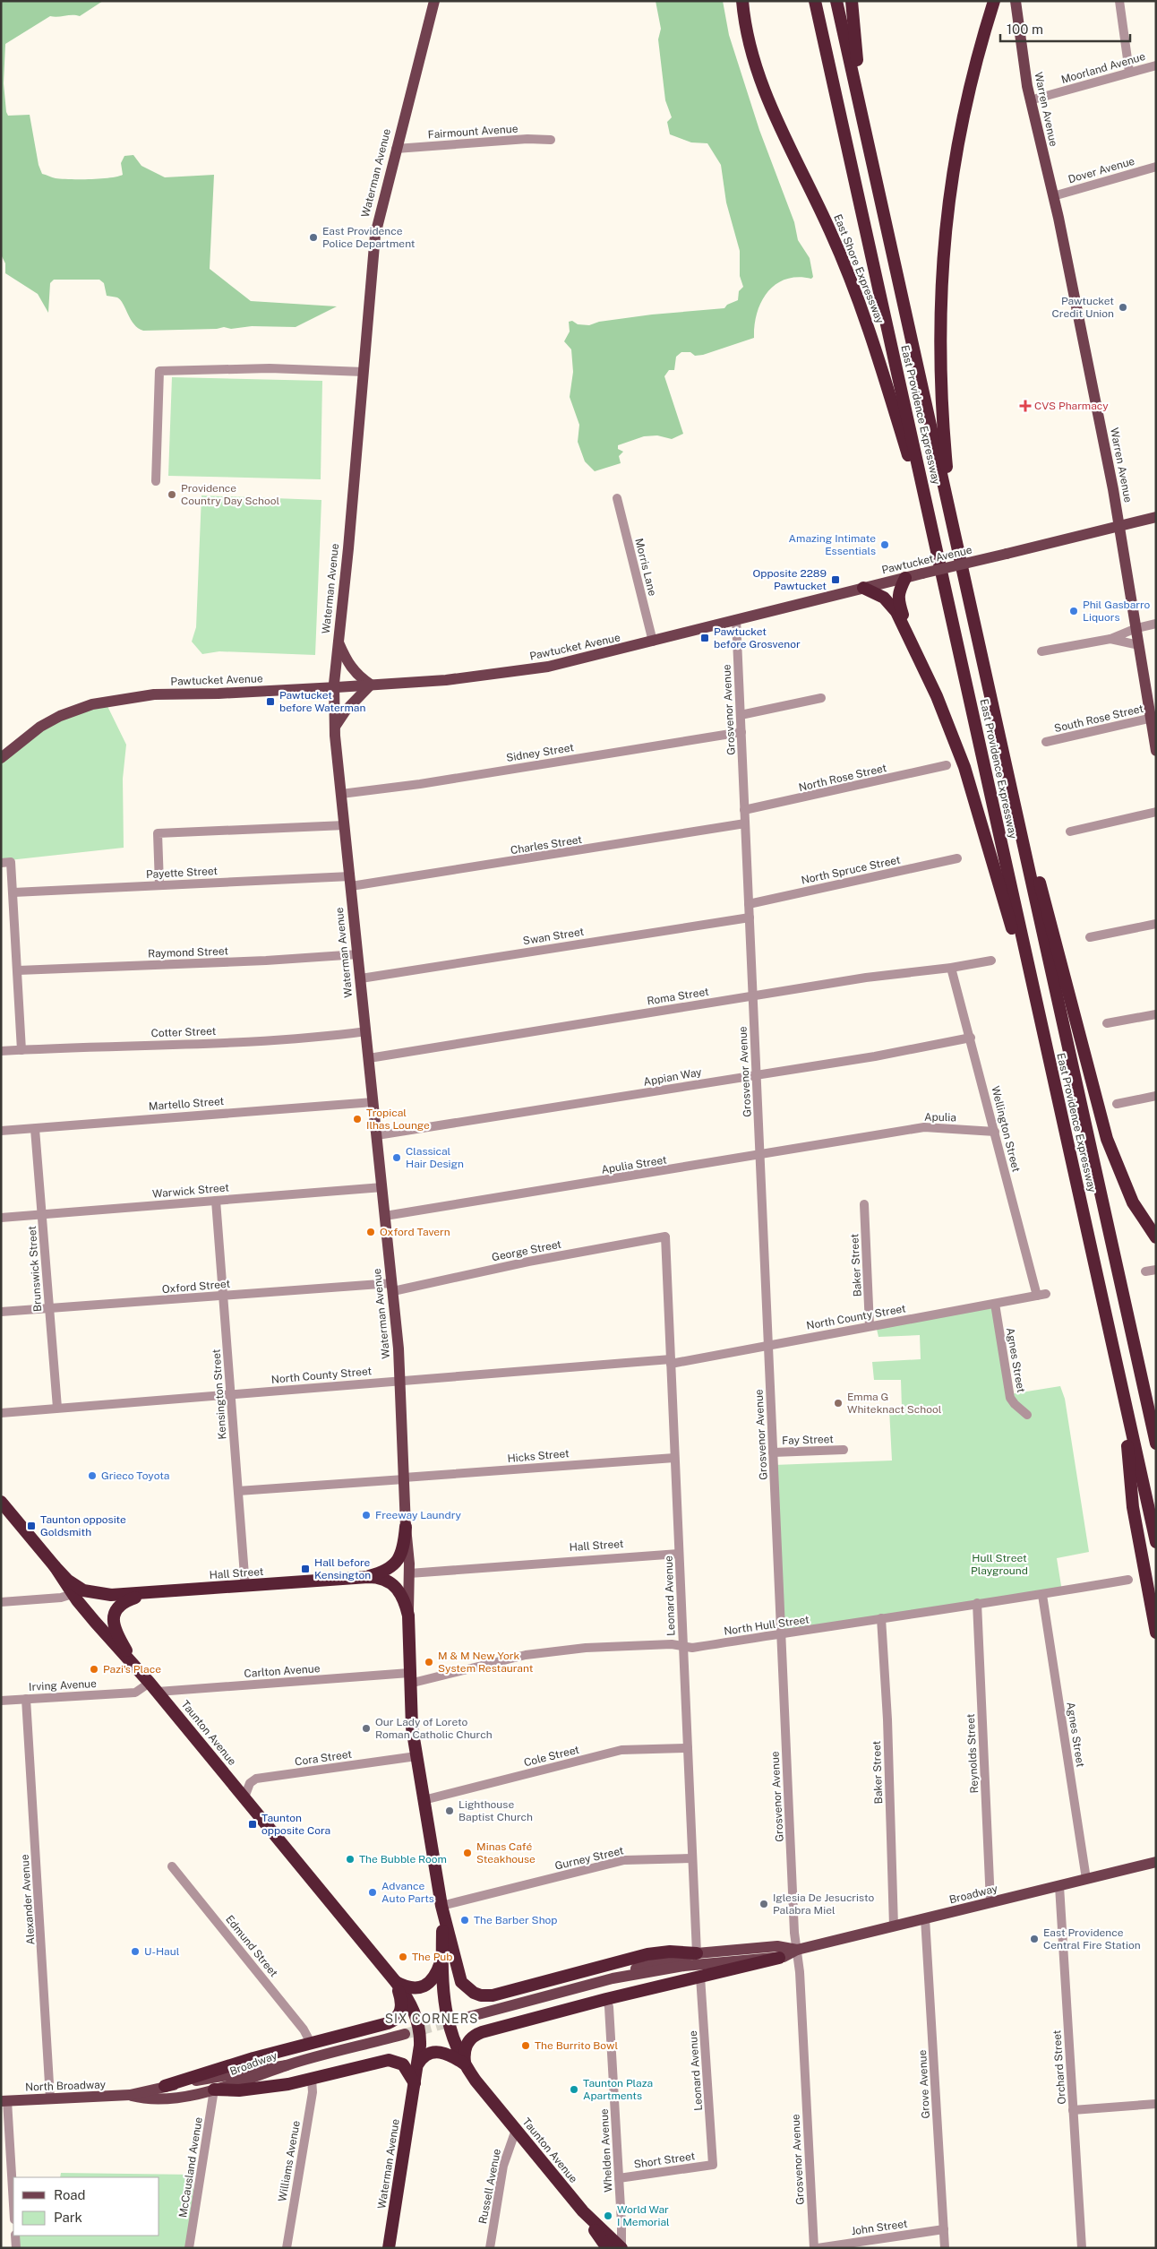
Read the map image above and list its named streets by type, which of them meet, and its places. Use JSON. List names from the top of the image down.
{
  "streets": {
    "highway": [
      "Waterman Avenue",
      "East Shore Expressway",
      "East Providence Expressway",
      "Hall Street",
      "Taunton Avenue"
    ],
    "main road": [
      "Warren Avenue",
      "Pawtucket Avenue",
      "Broadway",
      "North Broadway"
    ],
    "street": [
      "Moorland Avenue",
      "Fairmount Avenue",
      "Dover Avenue",
      "Morris Lane",
      "Grosvenor Avenue",
      "South Rose Street",
      "Sidney Street",
      "North Rose Street",
      "Charles Street",
      "North Spruce Street",
      "Payette Street",
      "Swan Street",
      "Raymond Street",
      "Roma Street",
      "Cotter Street",
      "Appian Way",
      "Martello Street",
      "Apulia",
      "Wellington Street",
      "Apulia Street",
      "Warwick Street",
      "George Street",
      "Baker Street",
      "Brunswick Street",
      "Oxford Street",
      "North County Street",
      "Agnes Street",
      "Kensington Street",
      "Fay Street",
      "Hicks Street",
      "Leonard Avenue",
      "North Hull Street",
      "Carlton Avenue",
      "Irving Avenue",
      "Reynolds Street",
      "Cole Street",
      "Cora Street",
      "Gurney Street",
      "Alexander Avenue",
      "Edmund Street",
      "Orchard Street",
      "Grove Avenue",
      "Whelden Avenue",
      "Short Street",
      "Williams Avenue",
      "McCausland Avenue",
      "Russell Avenue",
      "John Street"
    ]
  },
  "crossings": [
    ["Moorland Avenue", "Warren Avenue"],
    ["Warren Avenue", "Dover Avenue"],
    ["Warren Avenue", "Pawtucket Avenue"],
    ["Warren Avenue", "South Rose Street"],
    ["Fairmount Avenue", "Waterman Avenue"],
    ["Waterman Avenue", "Pawtucket Avenue"],
    ["Waterman Avenue", "Sidney Street"],
    ["Waterman Avenue", "Charles Street"],
    ["Waterman Avenue", "Payette Street"],
    ["Waterman Avenue", "Swan Street"],
    ["Waterman Avenue", "Raymond Street"],
    ["Waterman Avenue", "Roma Street"],
    ["Waterman Avenue", "Cotter Street"],
    ["Waterman Avenue", "Appian Way"],
    ["Waterman Avenue", "Martello Street"],
    ["Waterman Avenue", "Apulia Street"],
    ["Waterman Avenue", "Warwick Street"],
    ["Waterman Avenue", "George Street"],
    ["Waterman Avenue", "Oxford Street"],
    ["Waterman Avenue", "North County Street"],
    ["Waterman Avenue", "Hicks Street"],
    ["Waterman Avenue", "Hall Street"],
    ["Waterman Avenue", "North Hull Street"],
    ["Waterman Avenue", "Carlton Avenue"],
    ["Waterman Avenue", "Taunton Avenue"],
    ["Waterman Avenue", "Cole Street"],
    ["Waterman Avenue", "Cora Street"],
    ["Waterman Avenue", "Gurney Street"],
    ["East Shore Expressway", "East Providence Expressway"],
    ["Pawtucket Avenue", "Morris Lane"],
    ["Pawtucket Avenue", "Grosvenor Avenue"],
    ["Grosvenor Avenue", "Sidney Street"],
    ["Grosvenor Avenue", "North Rose Street"],
    ["Grosvenor Avenue", "Charles Street"],
    ["Grosvenor Avenue", "North Spruce Street"],
    ["Grosvenor Avenue", "Swan Street"],
    ["Grosvenor Avenue", "Roma Street"],
    ["Grosvenor Avenue", "Appian Way"],
    ["Grosvenor Avenue", "Apulia Street"],
    ["Grosvenor Avenue", "North County Street"],
    ["Grosvenor Avenue", "Fay Street"],
    ["Grosvenor Avenue", "North Hull Street"],
    ["Grosvenor Avenue", "Broadway"],
    ["Charles Street", "Payette Street"],
    ["Roma Street", "Wellington Street"],
    ["Appian Way", "Wellington Street"],
    ["Martello Street", "Brunswick Street"],
    ["Apulia", "Wellington Street"],
    ["Apulia", "Apulia Street"],
    ["Wellington Street", "North County Street"],
    ["Warwick Street", "Brunswick Street"],
    ["Warwick Street", "Kensington Street"],
    ["George Street", "Oxford Street"],
    ["George Street", "Leonard Avenue"],
    ["Baker Street", "North County Street"],
    ["Baker Street", "North Hull Street"],
    ["Baker Street", "Broadway"],
    ["Brunswick Street", "Oxford Street"],
    ["Brunswick Street", "North County Street"],
    ["Oxford Street", "Kensington Street"],
    ["North County Street", "Agnes Street"],
    ["North County Street", "Kensington Street"],
    ["North County Street", "Leonard Avenue"],
    ["Agnes Street", "North Hull Street"],
    ["Agnes Street", "Broadway"],
    ["Kensington Street", "Hicks Street"],
    ["Kensington Street", "Hall Street"],
    ["Hicks Street", "Leonard Avenue"],
    ["Hall Street", "Leonard Avenue"],
    ["Hall Street", "Taunton Avenue"],
    ["Leonard Avenue", "North Hull Street"],
    ["Leonard Avenue", "Cole Street"],
    ["Leonard Avenue", "Gurney Street"],
    ["Leonard Avenue", "Broadway"],
    ["Leonard Avenue", "Short Street"],
    ["North Hull Street", "Carlton Avenue"],
    ["North Hull Street", "Reynolds Street"],
    ["Carlton Avenue", "Irving Avenue"],
    ["Carlton Avenue", "Taunton Avenue"],
    ["Irving Avenue", "Taunton Avenue"],
    ["Irving Avenue", "Alexander Avenue"],
    ["Taunton Avenue", "Cora Street"],
    ["Taunton Avenue", "Gurney Street"],
    ["Taunton Avenue", "Whelden Avenue"],
    ["Taunton Avenue", "Russell Avenue"],
    ["Reynolds Street", "Broadway"],
    ["Broadway", "Orchard Street"],
    ["Broadway", "Grove Avenue"],
    ["Broadway", "North Broadway"],
    ["Broadway", "McCausland Avenue"],
    ["Alexander Avenue", "North Broadway"],
    ["Grove Avenue", "John Street"],
    ["Whelden Avenue", "Short Street"]
  ],
  "districts": ["SIX CORNERS"],
  "parks": ["Hull Street Playground"],
  "places": {
    "other": [
      "East Providence Police Department",
      "Pawtucket Credit Union",
      "Providence Country Day School",
      "Amazing Intimate Essentials",
      "Phil Gasbarro Liquors",
      "Tropical Ilhas Lounge",
      "Classical Hair Design",
      "Oxford Tavern",
      "Emma G Whiteknact School",
      "Grieco Toyota",
      "Freeway Laundry",
      "M & M New York System Restaurant",
      "Pazi's Place",
      "Our Lady of Loreto Roman Catholic Church",
      "Lighthouse Baptist Church",
      "Minas Café Steakhouse",
      "The Bubble Room",
      "Advance Auto Parts",
      "Iglesia De Jesucristo Palabra Miel",
      "The Barber Shop",
      "East Providence Central Fire Station",
      "U-Haul",
      "The Pub",
      "The Burrito Bowl",
      "Taunton Plaza Apartments",
      "World War I Memorial"
    ],
    "health": ["CVS Pharmacy"],
    "transit": [
      "Opposite 2289 Pawtucket",
      "Pawtucket before Grosvenor",
      "Pawtucket before Waterman",
      "Taunton opposite Goldsmith",
      "Hall before Kensington",
      "Taunton opposite Cora"
    ]
  },
  "legend": ["Road", "Park"],
  "scale_bar": "100 m"
}
